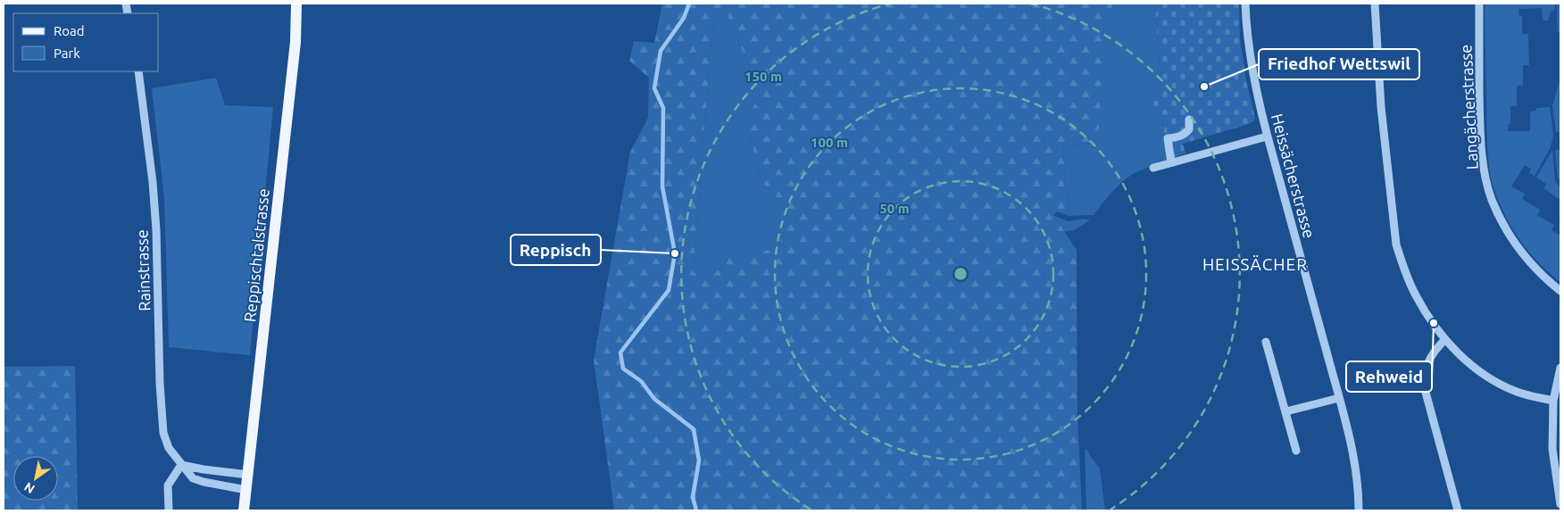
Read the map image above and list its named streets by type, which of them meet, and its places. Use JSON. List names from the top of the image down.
{
  "streets": {
    "main road": ["Reppischtalstrasse"],
    "street": ["Langächerstrasse", "Heissächerstrasse", "Rainstrasse"]
  },
  "crossings": [
    ["Reppischtalstrasse", "Rainstrasse"]
  ],
  "districts": ["HEISSÄCHER"],
  "places": ["Friedhof Wettswil", "Reppisch", "Rehweid"],
  "legend": ["Road", "Park"],
  "north": "bottom left",
  "rings": ["150 m", "100 m", "50 m"]
}
